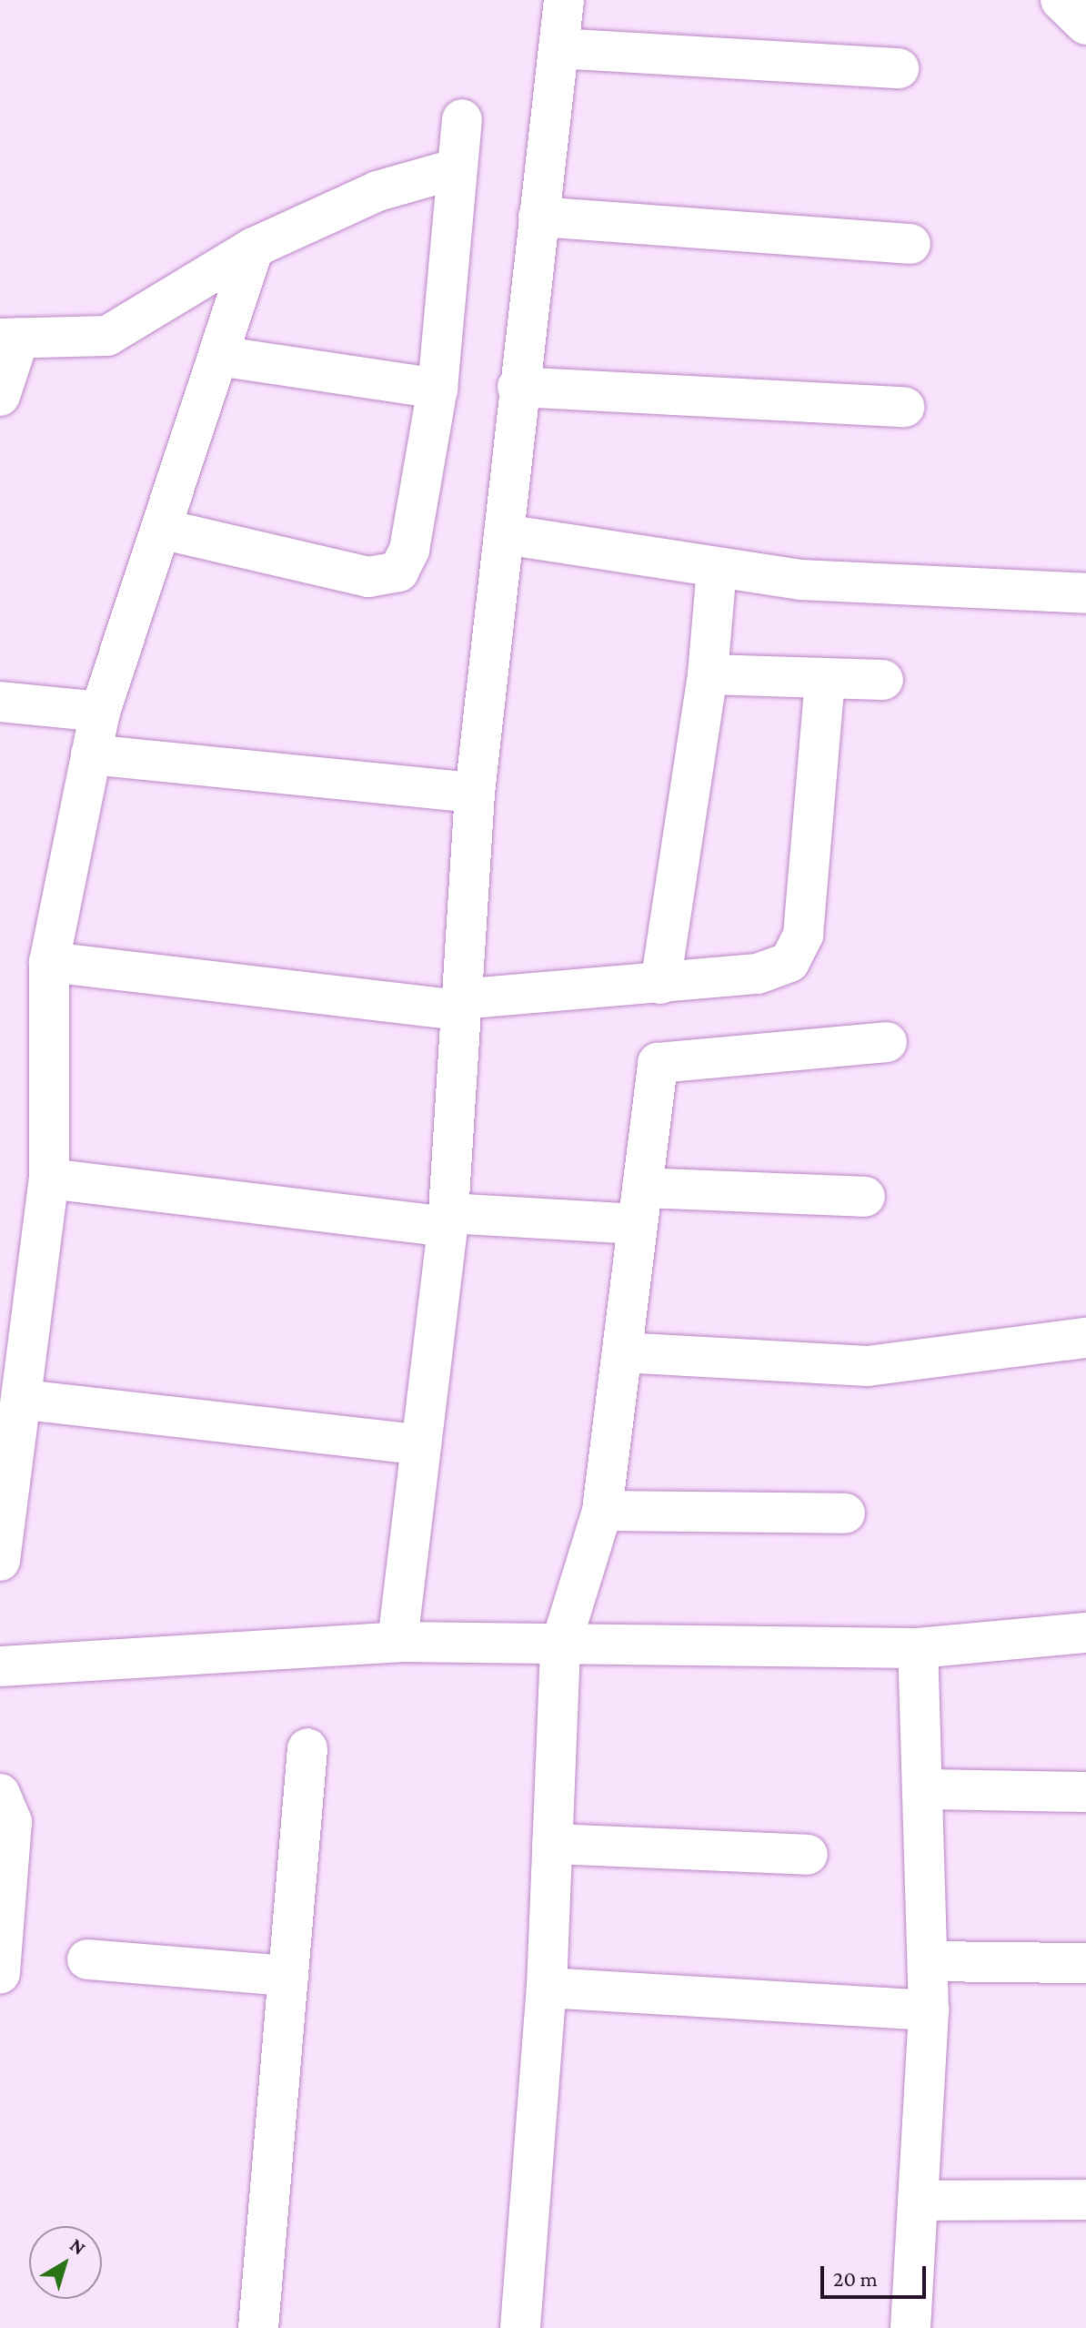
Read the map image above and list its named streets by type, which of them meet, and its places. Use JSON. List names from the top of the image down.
{
  "scale_bar": "20 m",
  "north": "top right"
}
